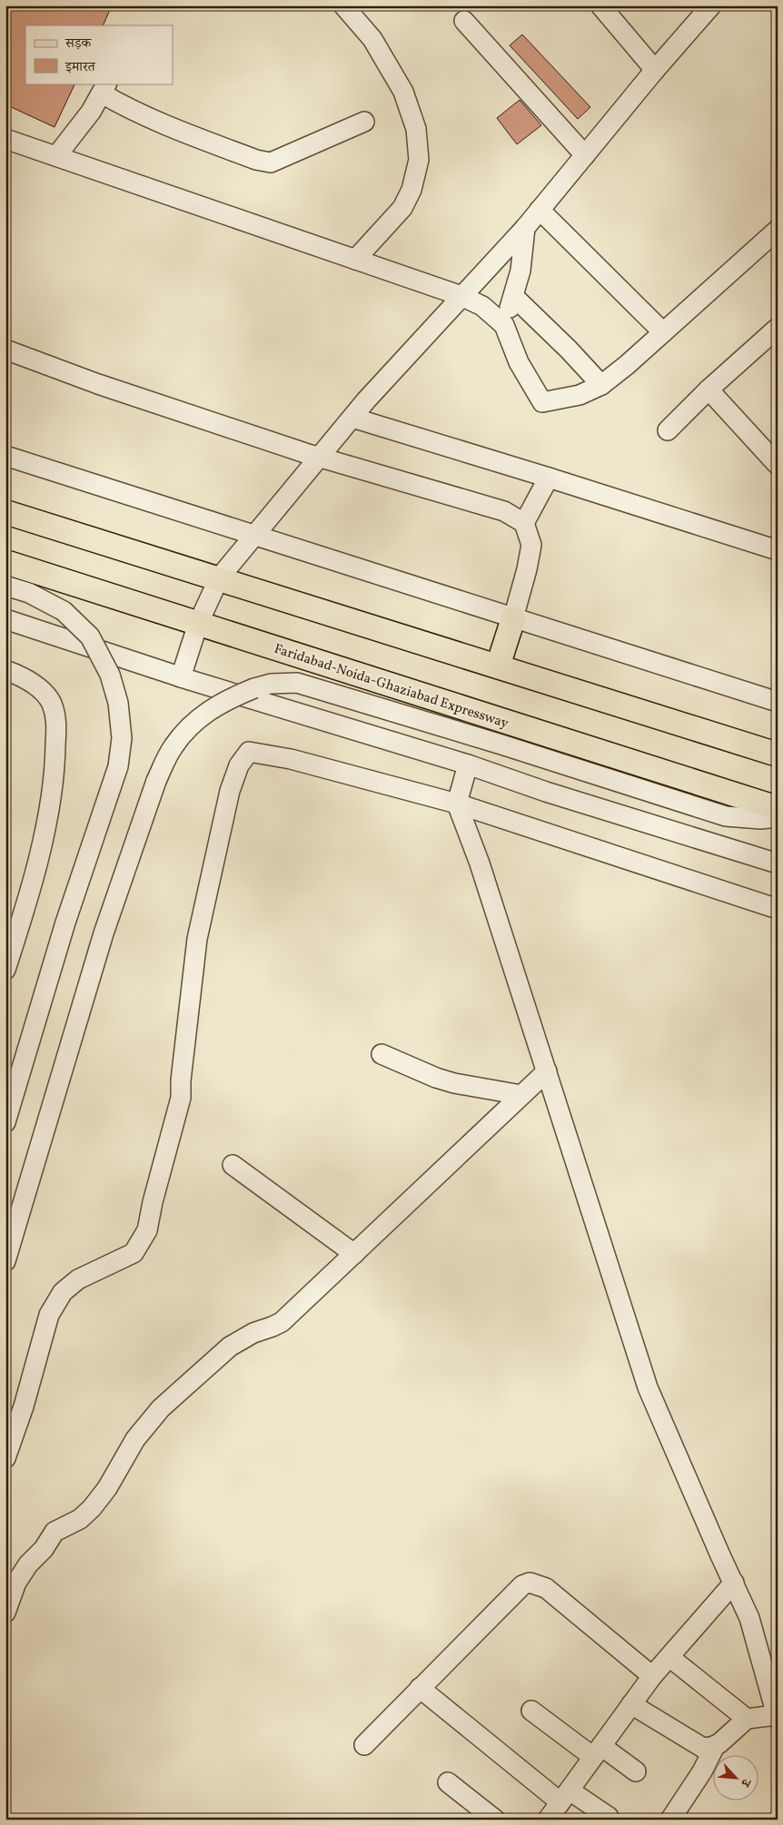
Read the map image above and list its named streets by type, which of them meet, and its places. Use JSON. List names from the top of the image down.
{
  "streets": {
    "main road": ["Faridabad-Noida-Ghaziabad Expressway"]
  },
  "legend": ["सड़क", "इमारत"],
  "north": "bottom right"
}
